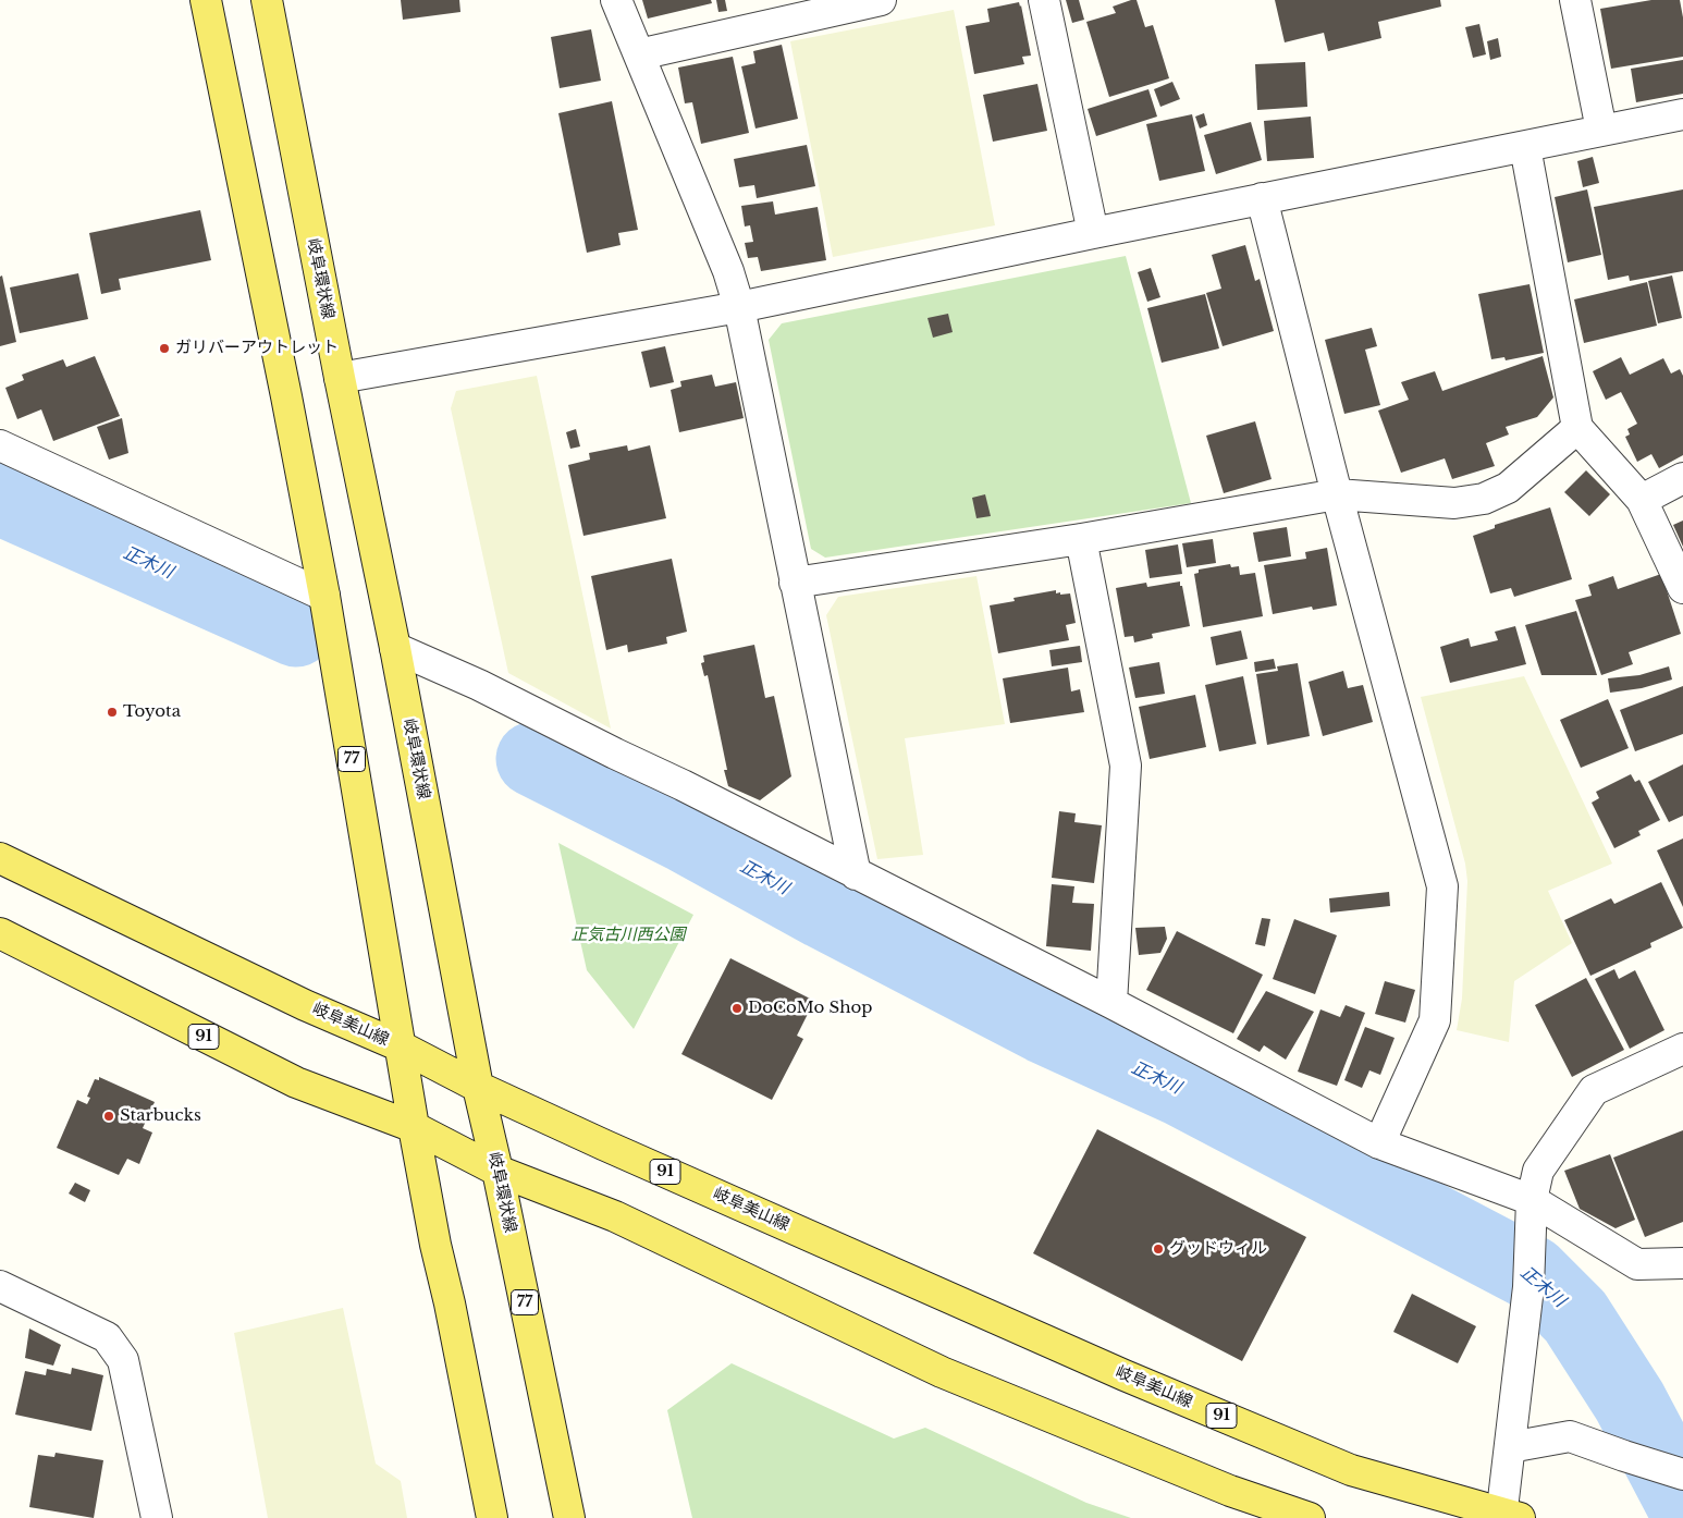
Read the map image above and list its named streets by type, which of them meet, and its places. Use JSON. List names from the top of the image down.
{
  "streets": {
    "main road": [
      "岐阜環状線",
      "77",
      "岐阜美山線",
      "91"
    ]
  },
  "crossings": [
    ["岐阜環状線", "岐阜美山線"],
    ["岐阜環状線", "91"],
    ["77", "岐阜美山線"],
    ["77", "91"]
  ],
  "water": ["正木川"],
  "parks": ["正気古川西公園"],
  "places": [
    "ガリバーアウトレット",
    "Toyota",
    "DoCoMo Shop",
    "Starbucks",
    "グッドウィル"
  ]
}
